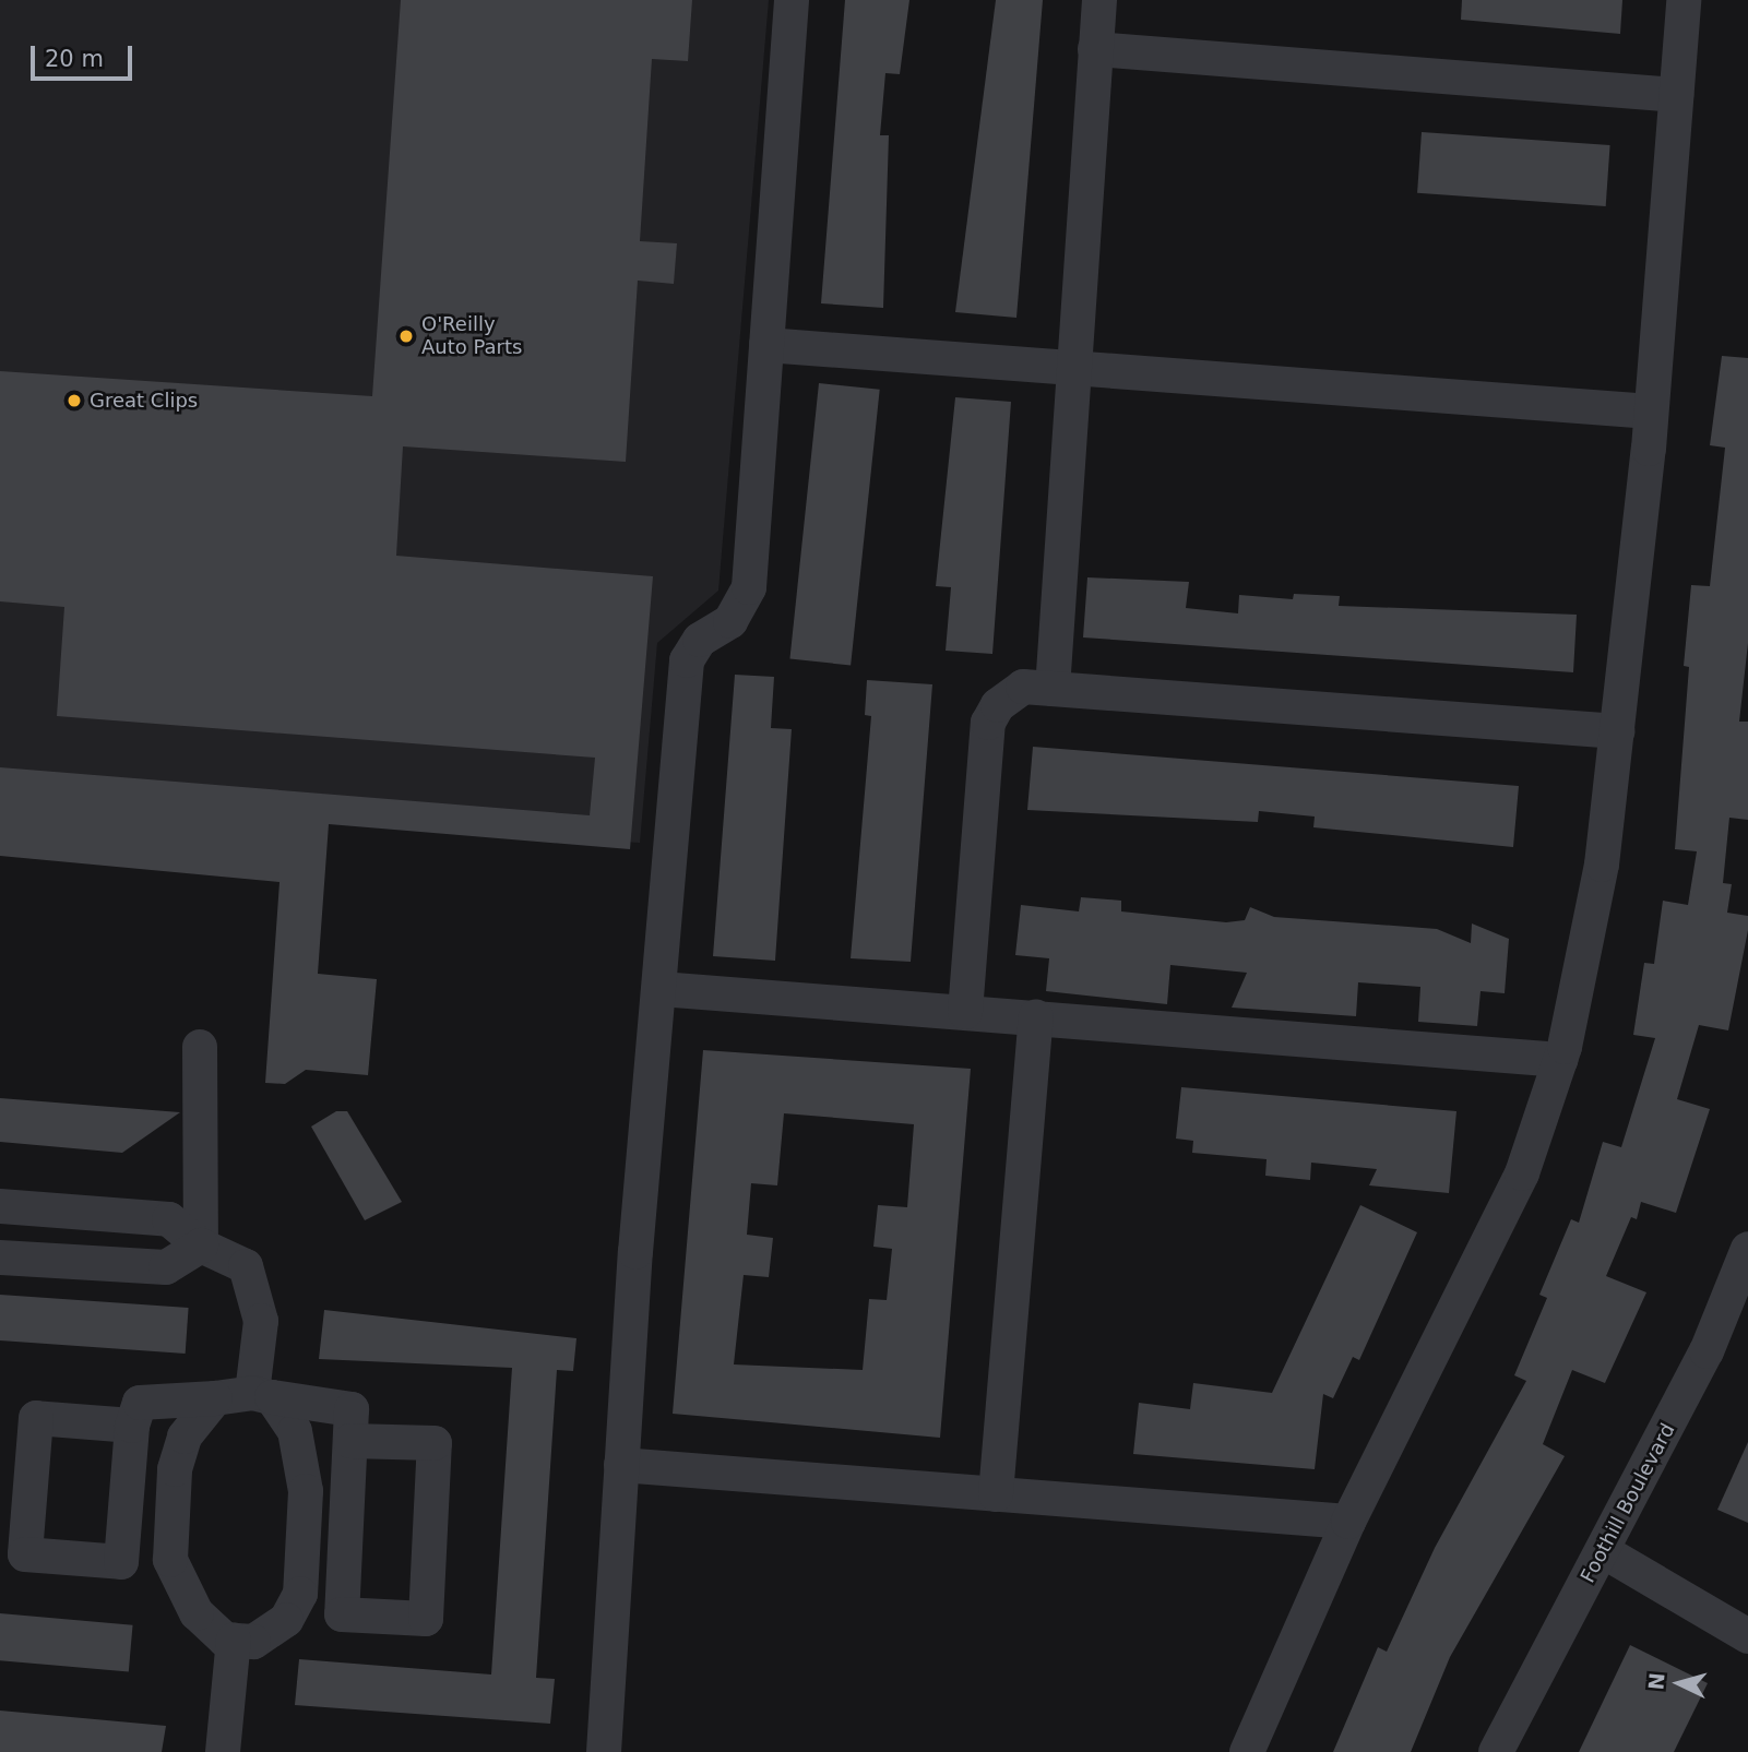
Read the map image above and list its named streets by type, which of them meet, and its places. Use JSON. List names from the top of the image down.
{
  "streets": {
    "street": ["Foothill Boulevard"]
  },
  "places": ["O'Reilly Auto Parts", "Great Clips"],
  "scale_bar": "20 m",
  "north": "left"
}
